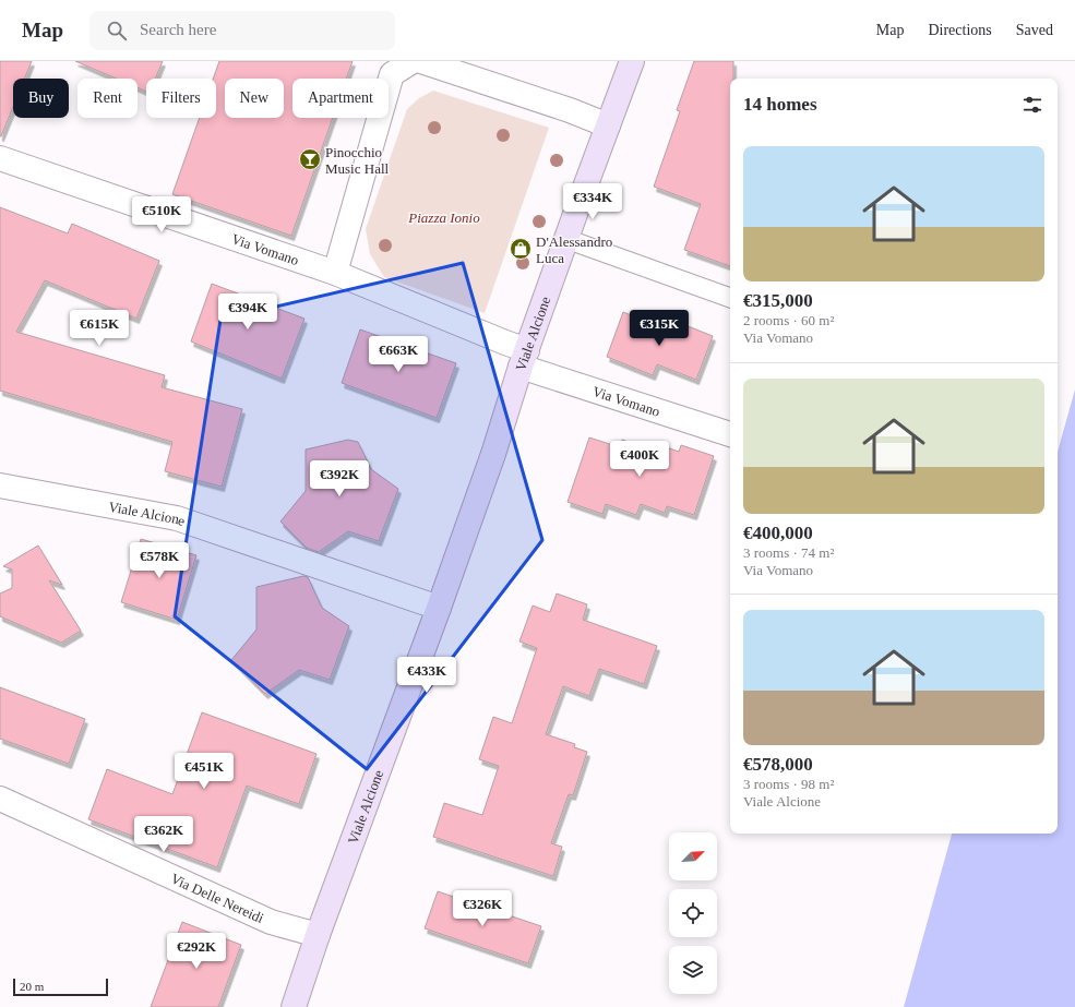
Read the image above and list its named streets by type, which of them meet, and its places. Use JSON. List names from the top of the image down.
{
  "streets": {
    "street": ["Via Vomano", "Viale Alcione", "Via Delle Nereidi"]
  },
  "crossings": [
    ["Via Vomano", "Viale Alcione"],
    ["Viale Alcione", "Via Delle Nereidi"]
  ],
  "parks": ["Piazza Ionio"],
  "places": {
    "bar": ["Pinocchio Music Hall"],
    "shop": ["D'Alessandro Luca"]
  },
  "scale_bar": "20 m",
  "north": "top right",
  "page": {
    "header": "Map",
    "search": "Search here",
    "nav": ["Map", "Directions", "Saved"],
    "chip": [
      "Buy",
      "Rent",
      "Filters",
      "New",
      "Apartment"
    ],
    "heading": "14 homes",
    "list": [
      {
        "name": "€315,000",
        "note": "2 rooms · 60 m² · Via Vomano"
      },
      {
        "name": "€400,000",
        "note": "3 rooms · 74 m² · Via Vomano"
      },
      {
        "name": "€578,000",
        "note": "3 rooms · 98 m² · Viale Alcione"
      }
    ],
    "price": [
      "€334K",
      "€510K",
      "€394K",
      "€615K",
      "€315K",
      "€663K",
      "€400K",
      "€392K",
      "€578K",
      "€433K",
      "€451K",
      "€362K",
      "€326K",
      "€292K"
    ],
    "scale": "20 m"
  }
}
